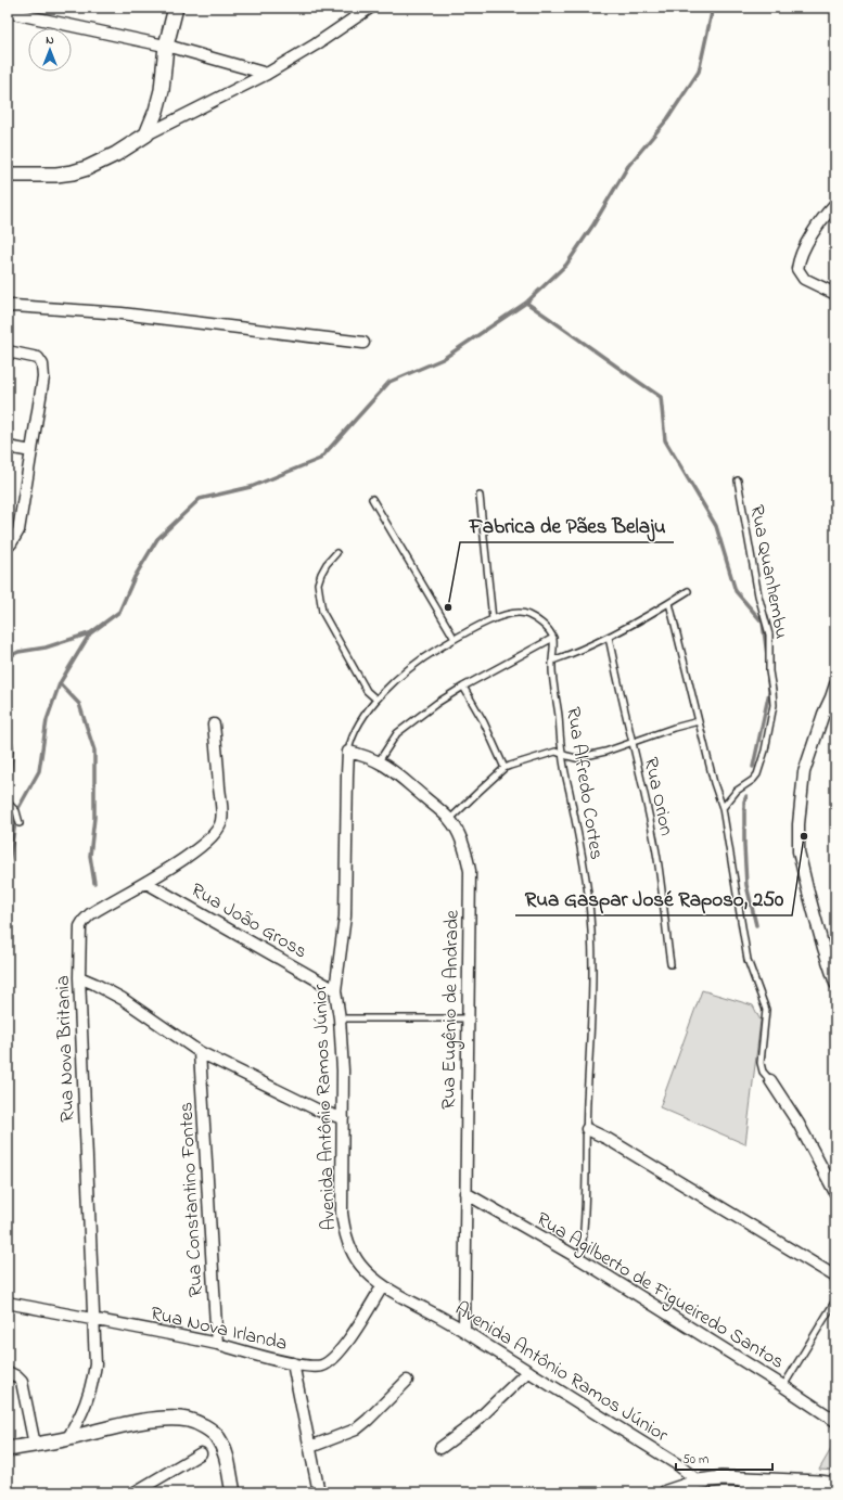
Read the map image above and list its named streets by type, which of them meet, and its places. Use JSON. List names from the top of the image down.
{
  "streets": {
    "street": [
      "Rua João Gross",
      "Rua Eugênio de Andrade",
      "Rua Nova Britania",
      "Avenida Antônio Ramos Júnior",
      "Rua Constantino Fontes",
      "Rua Agilberto de Figueiredo Santos",
      "Rua Nova Irlanda"
    ],
    "lane": ["Rua Quanhembu", "Rua Alfredo Cortes", "Rua Orion"]
  },
  "crossings": [
    ["Rua Alfredo Cortes", "Rua Agilberto de Figueiredo Santos"],
    ["Rua João Gross", "Rua Nova Britania"],
    ["Rua João Gross", "Avenida Antônio Ramos Júnior"],
    ["Rua Eugênio de Andrade", "Avenida Antônio Ramos Júnior"],
    ["Rua Eugênio de Andrade", "Rua Agilberto de Figueiredo Santos"],
    ["Rua Nova Britania", "Rua Nova Irlanda"],
    ["Avenida Antônio Ramos Júnior", "Rua Nova Irlanda"],
    ["Rua Constantino Fontes", "Rua Nova Irlanda"]
  ],
  "places": ["Fabrica de Pães Belaju", "Rua Gaspar José Raposo, 250"],
  "scale_bar": "50 m",
  "north": "top"
}
